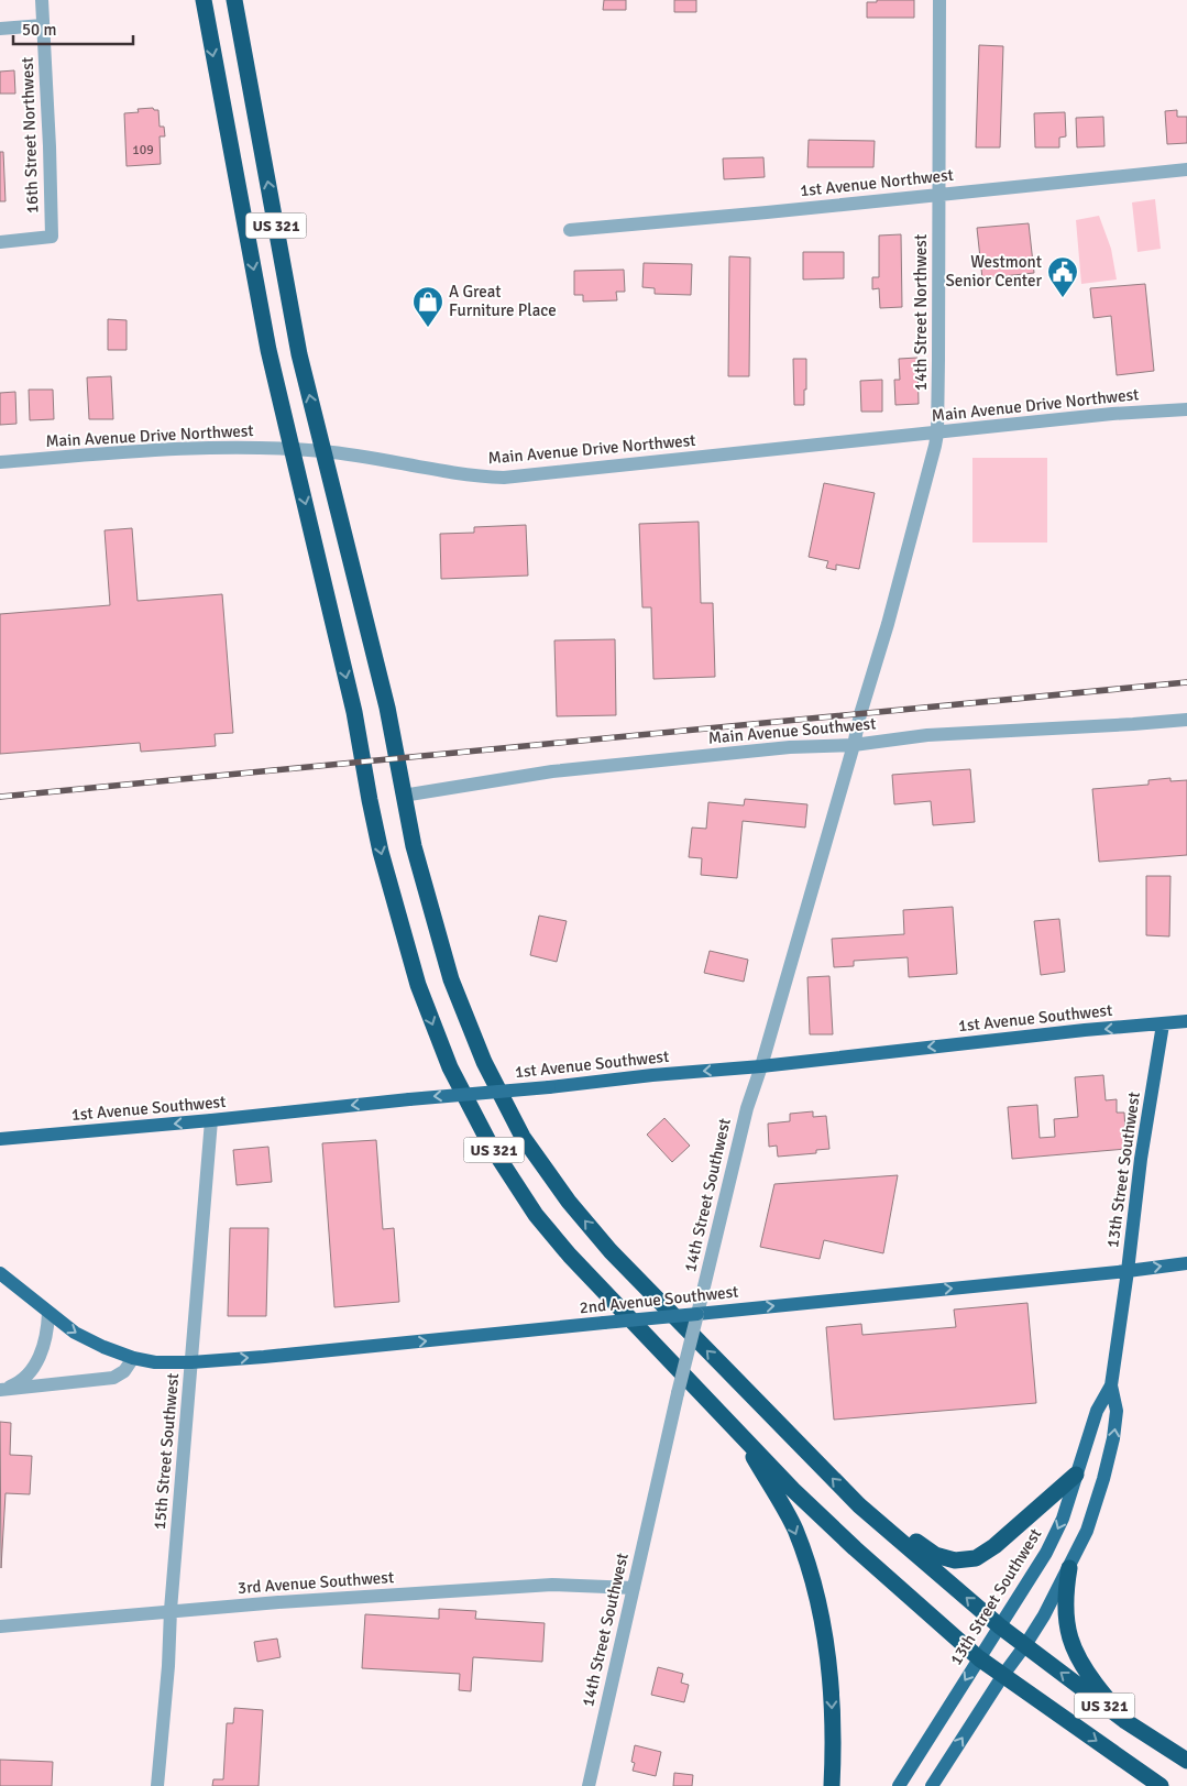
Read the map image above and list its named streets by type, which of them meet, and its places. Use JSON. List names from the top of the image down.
{
  "streets": {
    "highway": ["US 321"],
    "main road": ["1st Avenue Southwest", "13th Street Southwest", "2nd Avenue Southwest"],
    "street": [
      "16th Street Northwest",
      "1st Avenue Northwest",
      "14th Street Northwest",
      "Main Avenue Drive Northwest",
      "Main Avenue Southwest",
      "14th Street Southwest",
      "15th Street Southwest",
      "3rd Avenue Southwest"
    ]
  },
  "crossings": [
    ["1st Avenue Northwest", "14th Street Northwest"],
    ["US 321", "Main Avenue Drive Northwest"],
    ["US 321", "Main Avenue Southwest"],
    ["US 321", "13th Street Southwest"],
    ["14th Street Northwest", "Main Avenue Drive Northwest"],
    ["14th Street Northwest", "14th Street Southwest"],
    ["Main Avenue Southwest", "14th Street Southwest"],
    ["1st Avenue Southwest", "13th Street Southwest"],
    ["1st Avenue Southwest", "14th Street Southwest"],
    ["1st Avenue Southwest", "15th Street Southwest"],
    ["13th Street Southwest", "2nd Avenue Southwest"],
    ["14th Street Southwest", "2nd Avenue Southwest"],
    ["14th Street Southwest", "3rd Avenue Southwest"],
    ["2nd Avenue Southwest", "15th Street Southwest"],
    ["15th Street Southwest", "3rd Avenue Southwest"]
  ],
  "one_way": ["1st Avenue Southwest", "2nd Avenue Southwest"],
  "places": {
    "public building": ["Westmont Senior Center"],
    "shop": ["A Great Furniture Place"]
  },
  "house_numbers": ["109"],
  "scale_bar": "50 m"
}
